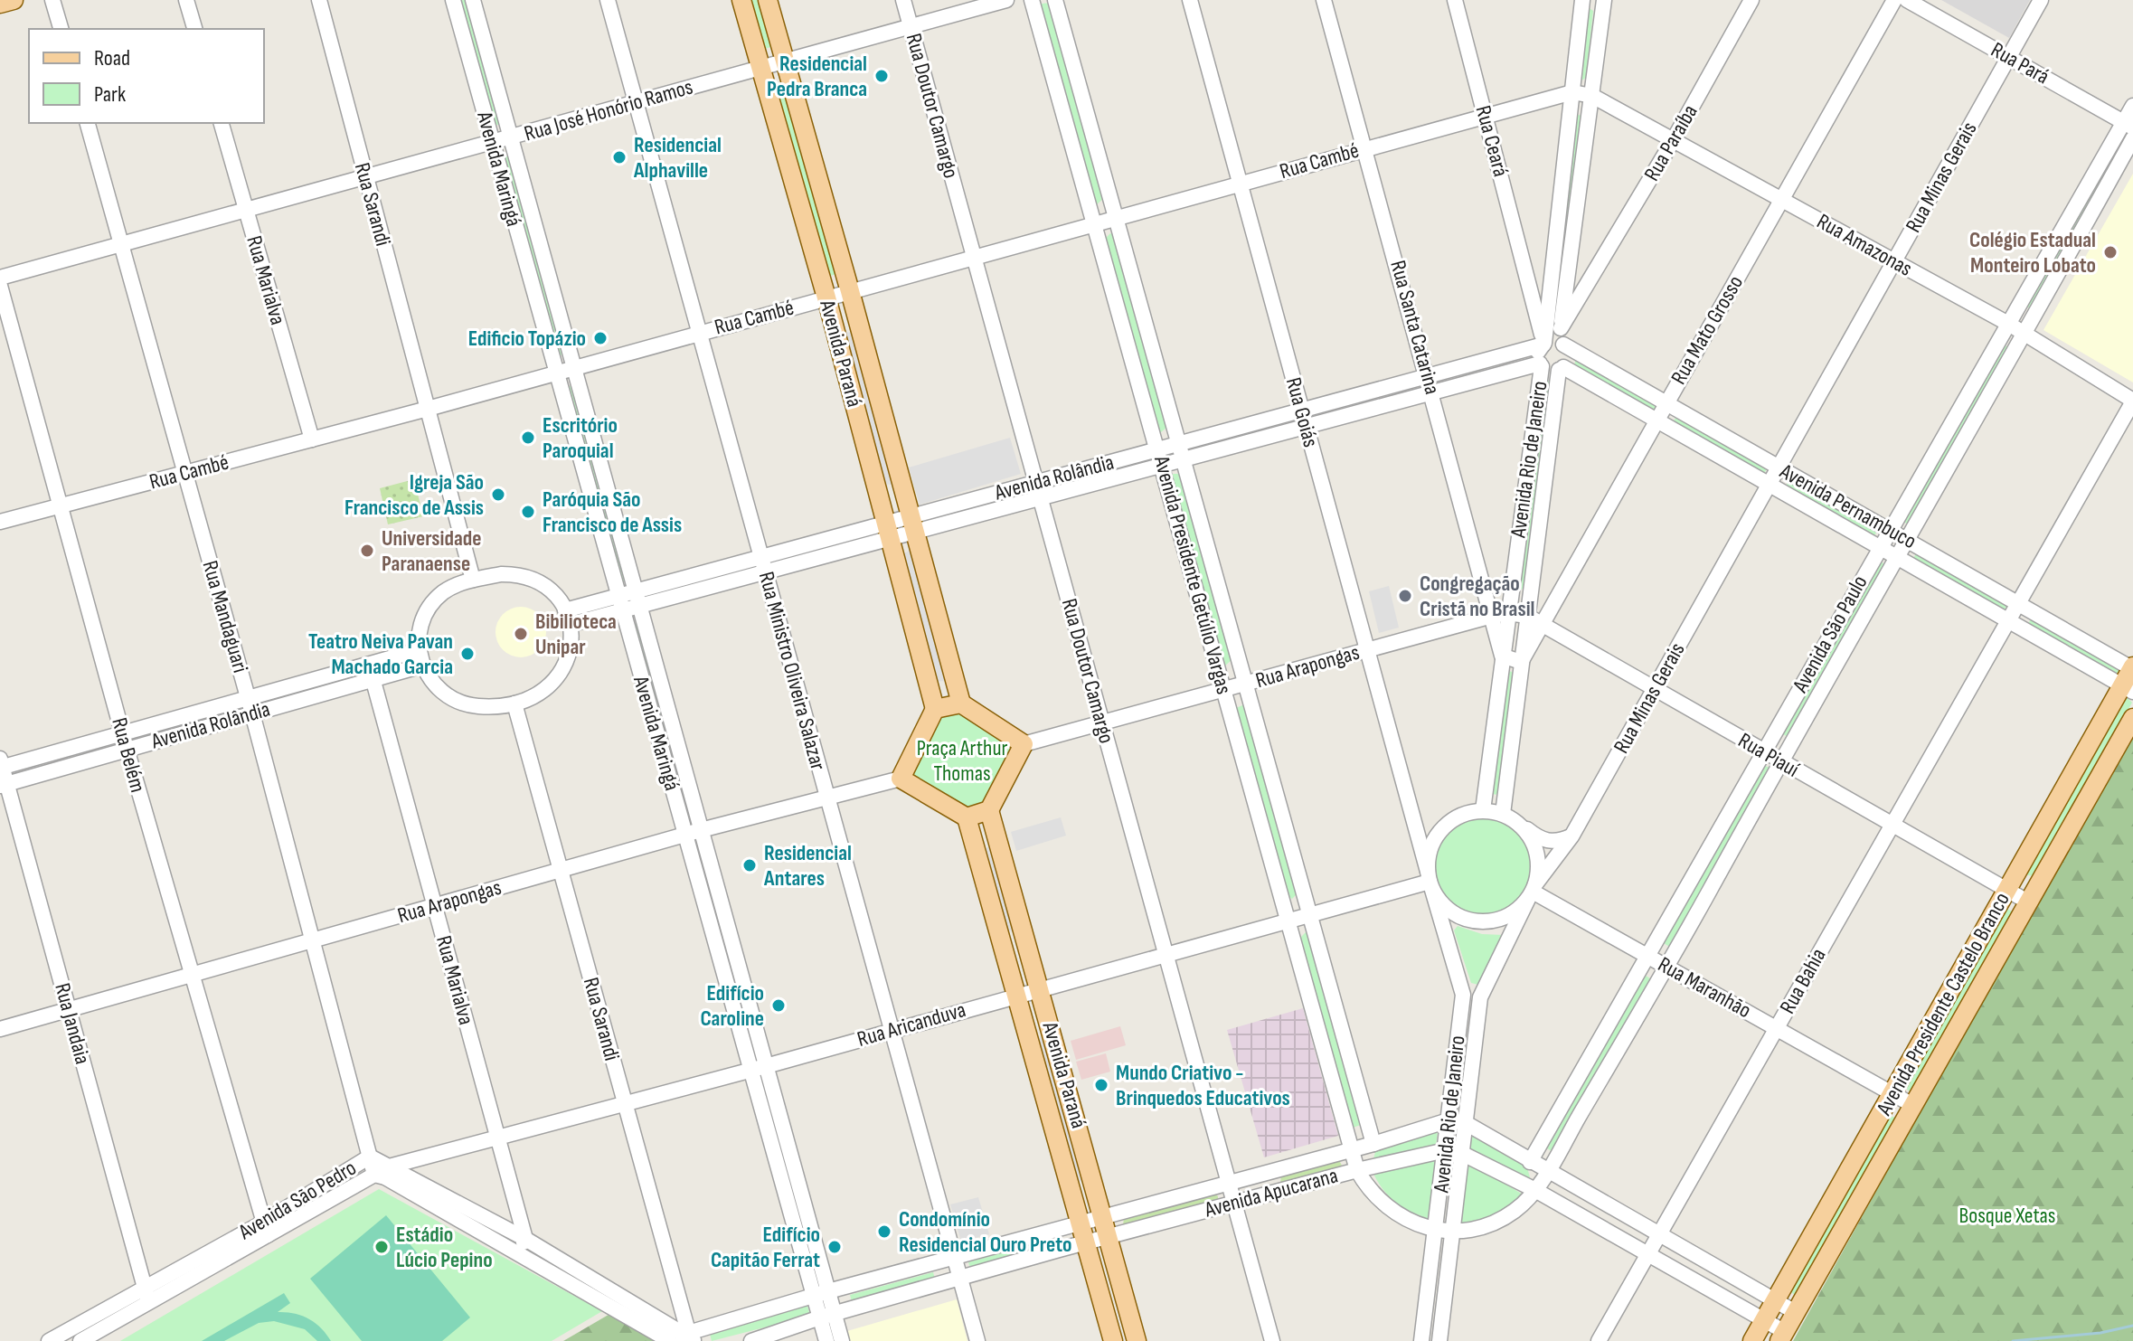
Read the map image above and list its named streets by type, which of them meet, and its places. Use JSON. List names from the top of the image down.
{
  "streets": {
    "main road": ["Avenida Paraná", "Avenida Presidente Castelo Branco"],
    "street": [
      "Rua Pará",
      "Rua Doutor Camargo",
      "Rua José Honório Ramos",
      "Rua Ceará",
      "Rua Paraíba",
      "Rua Cambé",
      "Avenida Maringá",
      "Rua Minas Gerais",
      "Rua Sarandi",
      "Rua Amazonas",
      "Rua Marialva",
      "Rua Santa Catarina",
      "Rua Mato Grosso",
      "Rua Goiás",
      "Avenida Rio de Janeiro",
      "Avenida Rolândia",
      "Avenida Pernambuco",
      "Avenida Presidente Getúlio Vargas",
      "Rua Mandaguari",
      "Avenida São Paulo",
      "Rua Arapongas",
      "Rua Ministro Oliveira Salazar",
      "Rua Belém",
      "Rua Piauí",
      "Rua Bahia",
      "Rua Maranhão",
      "Rua Jandaia",
      "Rua Aricanduva",
      "Avenida Apucarana",
      "Avenida São Pedro"
    ]
  },
  "crossings": [
    ["Rua Pará", "Rua Minas Gerais"],
    ["Rua Pará", "Avenida São Paulo"],
    ["Rua Doutor Camargo", "Rua José Honório Ramos"],
    ["Rua Doutor Camargo", "Rua Cambé"],
    ["Rua Doutor Camargo", "Avenida Rolândia"],
    ["Rua Doutor Camargo", "Rua Arapongas"],
    ["Rua Doutor Camargo", "Rua Aricanduva"],
    ["Rua Doutor Camargo", "Avenida Apucarana"],
    ["Rua José Honório Ramos", "Avenida Maringá"],
    ["Rua José Honório Ramos", "Rua Sarandi"],
    ["Rua José Honório Ramos", "Rua Marialva"],
    ["Rua José Honório Ramos", "Avenida Paraná"],
    ["Rua José Honório Ramos", "Rua Mandaguari"],
    ["Rua José Honório Ramos", "Rua Ministro Oliveira Salazar"],
    ["Rua Ceará", "Rua Paraíba"],
    ["Rua Ceará", "Rua Cambé"],
    ["Rua Ceará", "Avenida Rio de Janeiro"],
    ["Rua Ceará", "Avenida Rolândia"],
    ["Rua Ceará", "Avenida Pernambuco"],
    ["Rua Paraíba", "Rua Amazonas"],
    ["Rua Paraíba", "Avenida Rio de Janeiro"],
    ["Rua Paraíba", "Avenida Rolândia"],
    ["Rua Paraíba", "Avenida Pernambuco"],
    ["Rua Cambé", "Avenida Maringá"],
    ["Rua Cambé", "Rua Sarandi"],
    ["Rua Cambé", "Rua Amazonas"],
    ["Rua Cambé", "Rua Marialva"],
    ["Rua Cambé", "Rua Santa Catarina"],
    ["Rua Cambé", "Avenida Paraná"],
    ["Rua Cambé", "Rua Goiás"],
    ["Rua Cambé", "Avenida Presidente Getúlio Vargas"],
    ["Rua Cambé", "Rua Mandaguari"],
    ["Rua Cambé", "Rua Ministro Oliveira Salazar"],
    ["Rua Cambé", "Rua Belém"],
    ["Avenida Maringá", "Avenida Rolândia"],
    ["Avenida Maringá", "Rua Arapongas"],
    ["Avenida Maringá", "Rua Aricanduva"],
    ["Avenida Maringá", "Avenida Apucarana"],
    ["Rua Minas Gerais", "Rua Amazonas"],
    ["Rua Minas Gerais", "Rua Goiás"],
    ["Rua Minas Gerais", "Avenida Rio de Janeiro"],
    ["Rua Minas Gerais", "Avenida Pernambuco"],
    ["Rua Minas Gerais", "Rua Piauí"],
    ["Rua Minas Gerais", "Rua Maranhão"],
    ["Rua Minas Gerais", "Rua Aricanduva"],
    ["Rua Sarandi", "Avenida Rolândia"],
    ["Rua Sarandi", "Rua Arapongas"],
    ["Rua Sarandi", "Rua Aricanduva"],
    ["Rua Sarandi", "Avenida Apucarana"],
    ["Rua Sarandi", "Avenida São Pedro"],
    ["Rua Amazonas", "Rua Mato Grosso"],
    ["Rua Amazonas", "Avenida São Paulo"],
    ["Rua Marialva", "Avenida Rolândia"],
    ["Rua Marialva", "Rua Arapongas"],
    ["Rua Marialva", "Rua Aricanduva"],
    ["Rua Marialva", "Avenida São Pedro"],
    ["Rua Santa Catarina", "Avenida Rio de Janeiro"],
    ["Rua Santa Catarina", "Avenida Rolândia"],
    ["Rua Santa Catarina", "Rua Arapongas"],
    ["Rua Santa Catarina", "Rua Piauí"],
    ["Rua Mato Grosso", "Avenida Rio de Janeiro"],
    ["Rua Mato Grosso", "Avenida Pernambuco"],
    ["Rua Mato Grosso", "Rua Piauí"],
    ["Avenida Paraná", "Avenida Rolândia"],
    ["Avenida Paraná", "Rua Aricanduva"],
    ["Avenida Paraná", "Avenida Apucarana"],
    ["Rua Goiás", "Avenida Rio de Janeiro"],
    ["Rua Goiás", "Avenida Rolândia"],
    ["Rua Goiás", "Rua Arapongas"],
    ["Rua Goiás", "Rua Maranhão"],
    ["Rua Goiás", "Rua Aricanduva"],
    ["Avenida Rio de Janeiro", "Avenida Rolândia"],
    ["Avenida Rio de Janeiro", "Avenida Pernambuco"],
    ["Avenida Rio de Janeiro", "Avenida São Paulo"],
    ["Avenida Rio de Janeiro", "Rua Arapongas"],
    ["Avenida Rio de Janeiro", "Rua Piauí"],
    ["Avenida Rio de Janeiro", "Rua Maranhão"],
    ["Avenida Rio de Janeiro", "Rua Aricanduva"],
    ["Avenida Rio de Janeiro", "Avenida Apucarana"],
    ["Avenida Rolândia", "Avenida Pernambuco"],
    ["Avenida Rolândia", "Avenida Presidente Getúlio Vargas"],
    ["Avenida Rolândia", "Rua Mandaguari"],
    ["Avenida Rolândia", "Rua Ministro Oliveira Salazar"],
    ["Avenida Rolândia", "Rua Belém"],
    ["Avenida Rolândia", "Rua Jandaia"],
    ["Avenida Pernambuco", "Avenida São Paulo"],
    ["Avenida Pernambuco", "Rua Bahia"],
    ["Avenida Pernambuco", "Avenida Presidente Castelo Branco"],
    ["Avenida Presidente Getúlio Vargas", "Rua Arapongas"],
    ["Avenida Presidente Getúlio Vargas", "Rua Aricanduva"],
    ["Avenida Presidente Getúlio Vargas", "Avenida Apucarana"],
    ["Rua Mandaguari", "Rua Arapongas"],
    ["Rua Mandaguari", "Avenida São Pedro"],
    ["Avenida São Paulo", "Rua Piauí"],
    ["Avenida São Paulo", "Rua Maranhão"],
    ["Avenida São Paulo", "Avenida Apucarana"],
    ["Rua Arapongas", "Rua Ministro Oliveira Salazar"],
    ["Rua Arapongas", "Rua Belém"],
    ["Rua Arapongas", "Rua Piauí"],
    ["Rua Arapongas", "Rua Jandaia"],
    ["Rua Ministro Oliveira Salazar", "Rua Aricanduva"],
    ["Rua Ministro Oliveira Salazar", "Avenida Apucarana"],
    ["Rua Belém", "Avenida São Pedro"],
    ["Rua Piauí", "Rua Bahia"],
    ["Rua Piauí", "Avenida Presidente Castelo Branco"],
    ["Rua Bahia", "Rua Maranhão"],
    ["Rua Bahia", "Avenida Apucarana"],
    ["Rua Maranhão", "Avenida Presidente Castelo Branco"],
    ["Rua Maranhão", "Rua Aricanduva"],
    ["Avenida Presidente Castelo Branco", "Avenida Apucarana"],
    ["Rua Jandaia", "Avenida São Pedro"],
    ["Rua Aricanduva", "Avenida São Pedro"],
    ["Avenida Apucarana", "Avenida São Pedro"]
  ],
  "parks": ["Praça Arthur Thomas", "Bosque Xetas"],
  "places": [
    "Residencial Pedra Branca",
    "Residencial Alphaville",
    "Colégio Estadual Monteiro Lobato",
    "Edificio Topázio",
    "Escritório Paroquial",
    "Igreja São Francisco de Assis",
    "Paróquia São Francisco de Assis",
    "Universidade Paranaense",
    "Congregação Cristã no Brasil",
    "Bibilioteca Unipar",
    "Teatro Neiva Pavan Machado Garcia",
    "Residencial Antares",
    "Edifício Caroline",
    "Mundo Criativo - Brinquedos Educativos",
    "Condomínio Residencial Ouro Preto",
    "Estádio Lúcio Pepino",
    "Edifício Capitão Ferrat"
  ],
  "legend": ["Road", "Park"]
}
